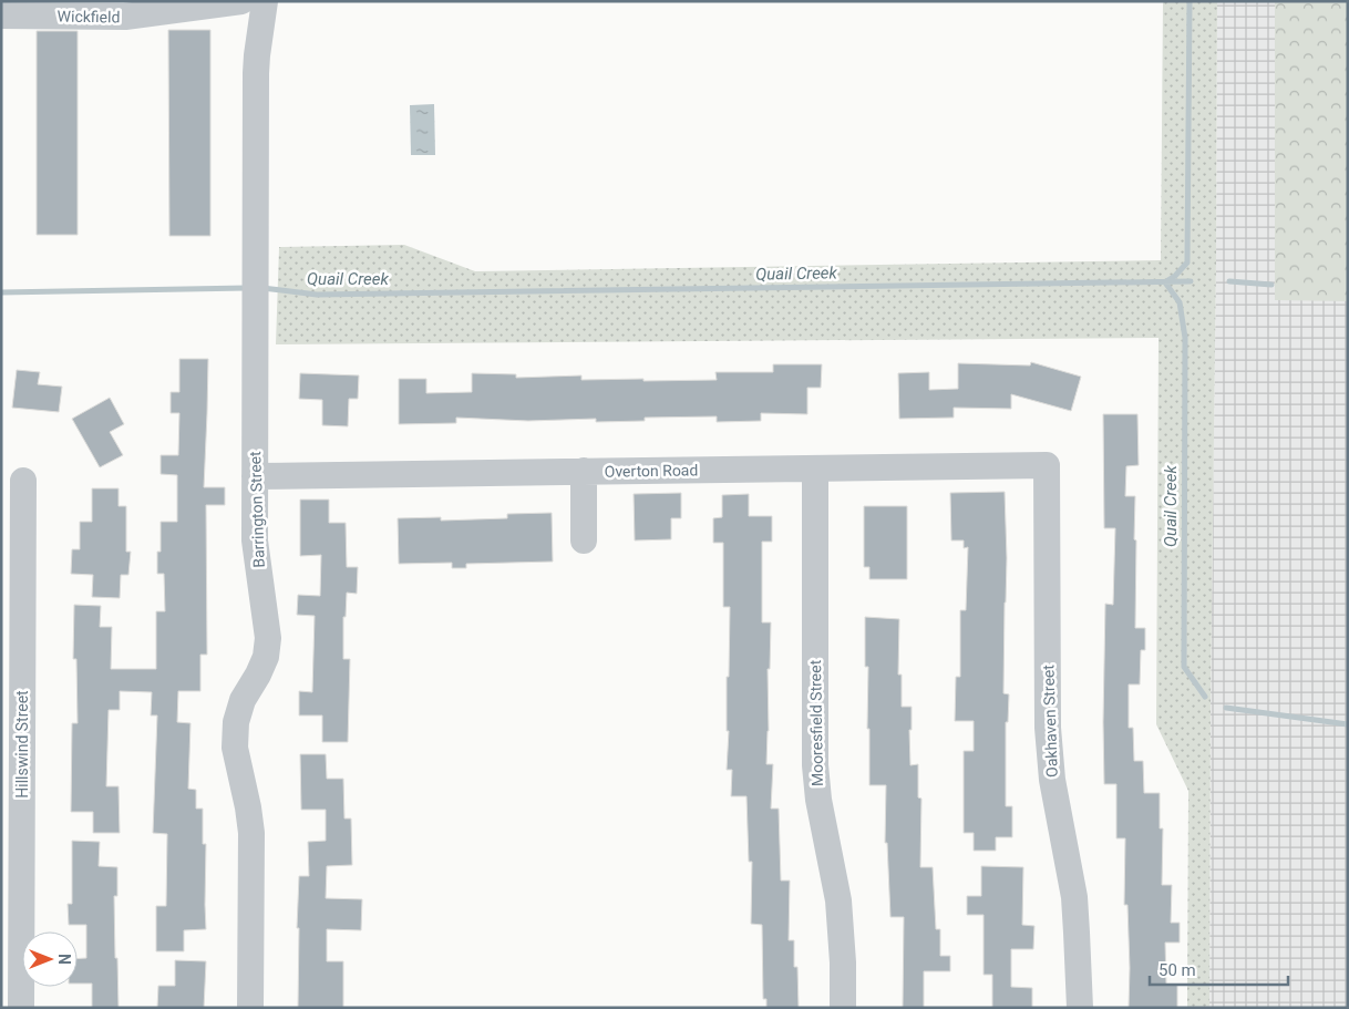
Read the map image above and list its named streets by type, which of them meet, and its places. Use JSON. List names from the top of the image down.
{
  "streets": {
    "street": [
      "Wickfield",
      "Overton Road",
      "Barrington Street",
      "Oakhaven Street",
      "Mooresfield Street",
      "Hillswind Street"
    ]
  },
  "crossings": [
    ["Overton Road", "Barrington Street"],
    ["Overton Road", "Oakhaven Street"],
    ["Overton Road", "Mooresfield Street"]
  ],
  "water": ["Quail Creek"],
  "scale_bar": "50 m",
  "north": "right"
}
